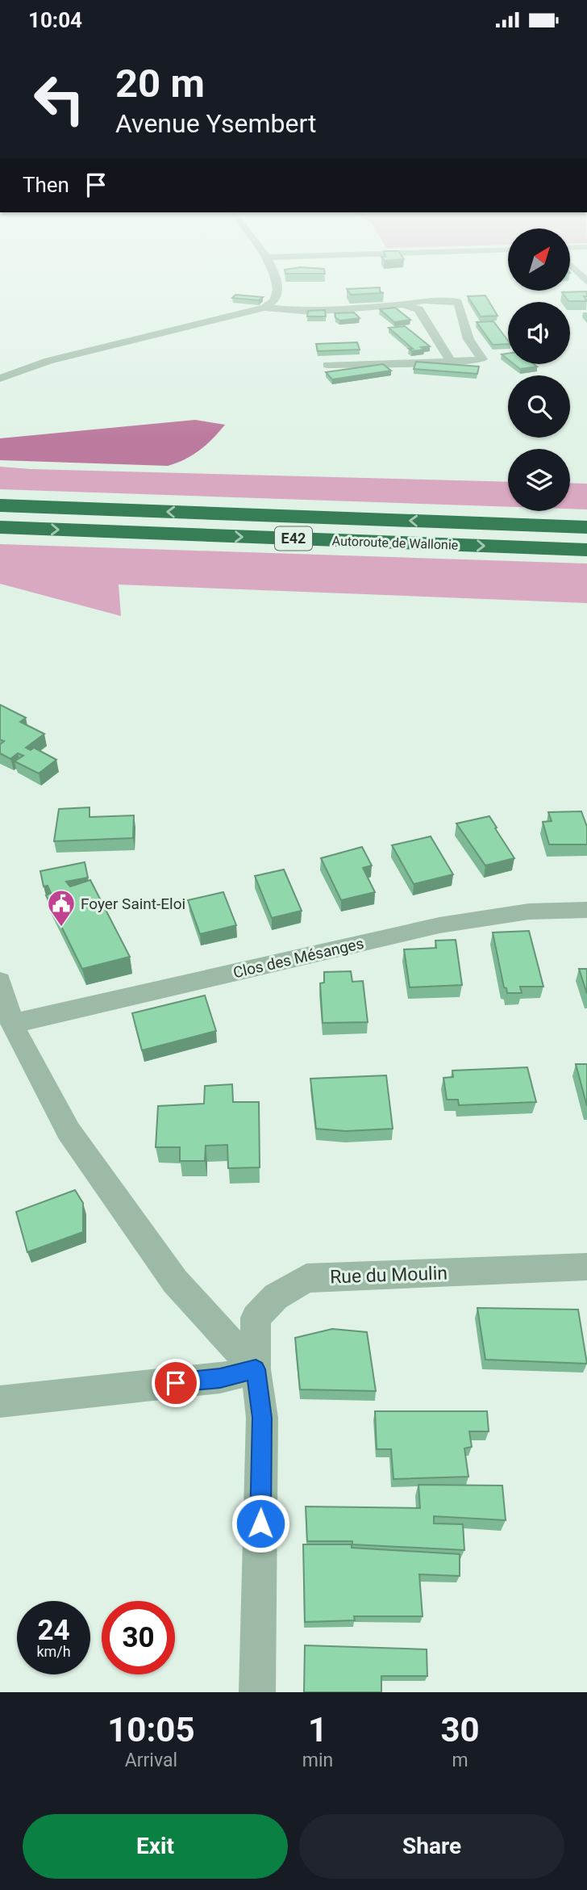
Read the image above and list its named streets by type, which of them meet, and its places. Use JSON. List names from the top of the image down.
{
  "streets": {
    "highway": ["E42", "Autoroute de Wallonie"],
    "street": ["Clos des Mésanges", "Rue du Moulin"]
  },
  "places": {
    "public building": ["Foyer Saint-Eloi"]
  },
  "north": "top right",
  "page": {
    "status": "10:04",
    "turn": ["20 m", "Avenue Ysembert"],
    "then": "Then",
    "speed": "24 km/h",
    "limit": "30",
    "eta": [
      "10:05",
      "Arrival",
      "1",
      "min",
      "30",
      "m"
    ],
    "buttons": ["Exit", "Share"]
  }
}
